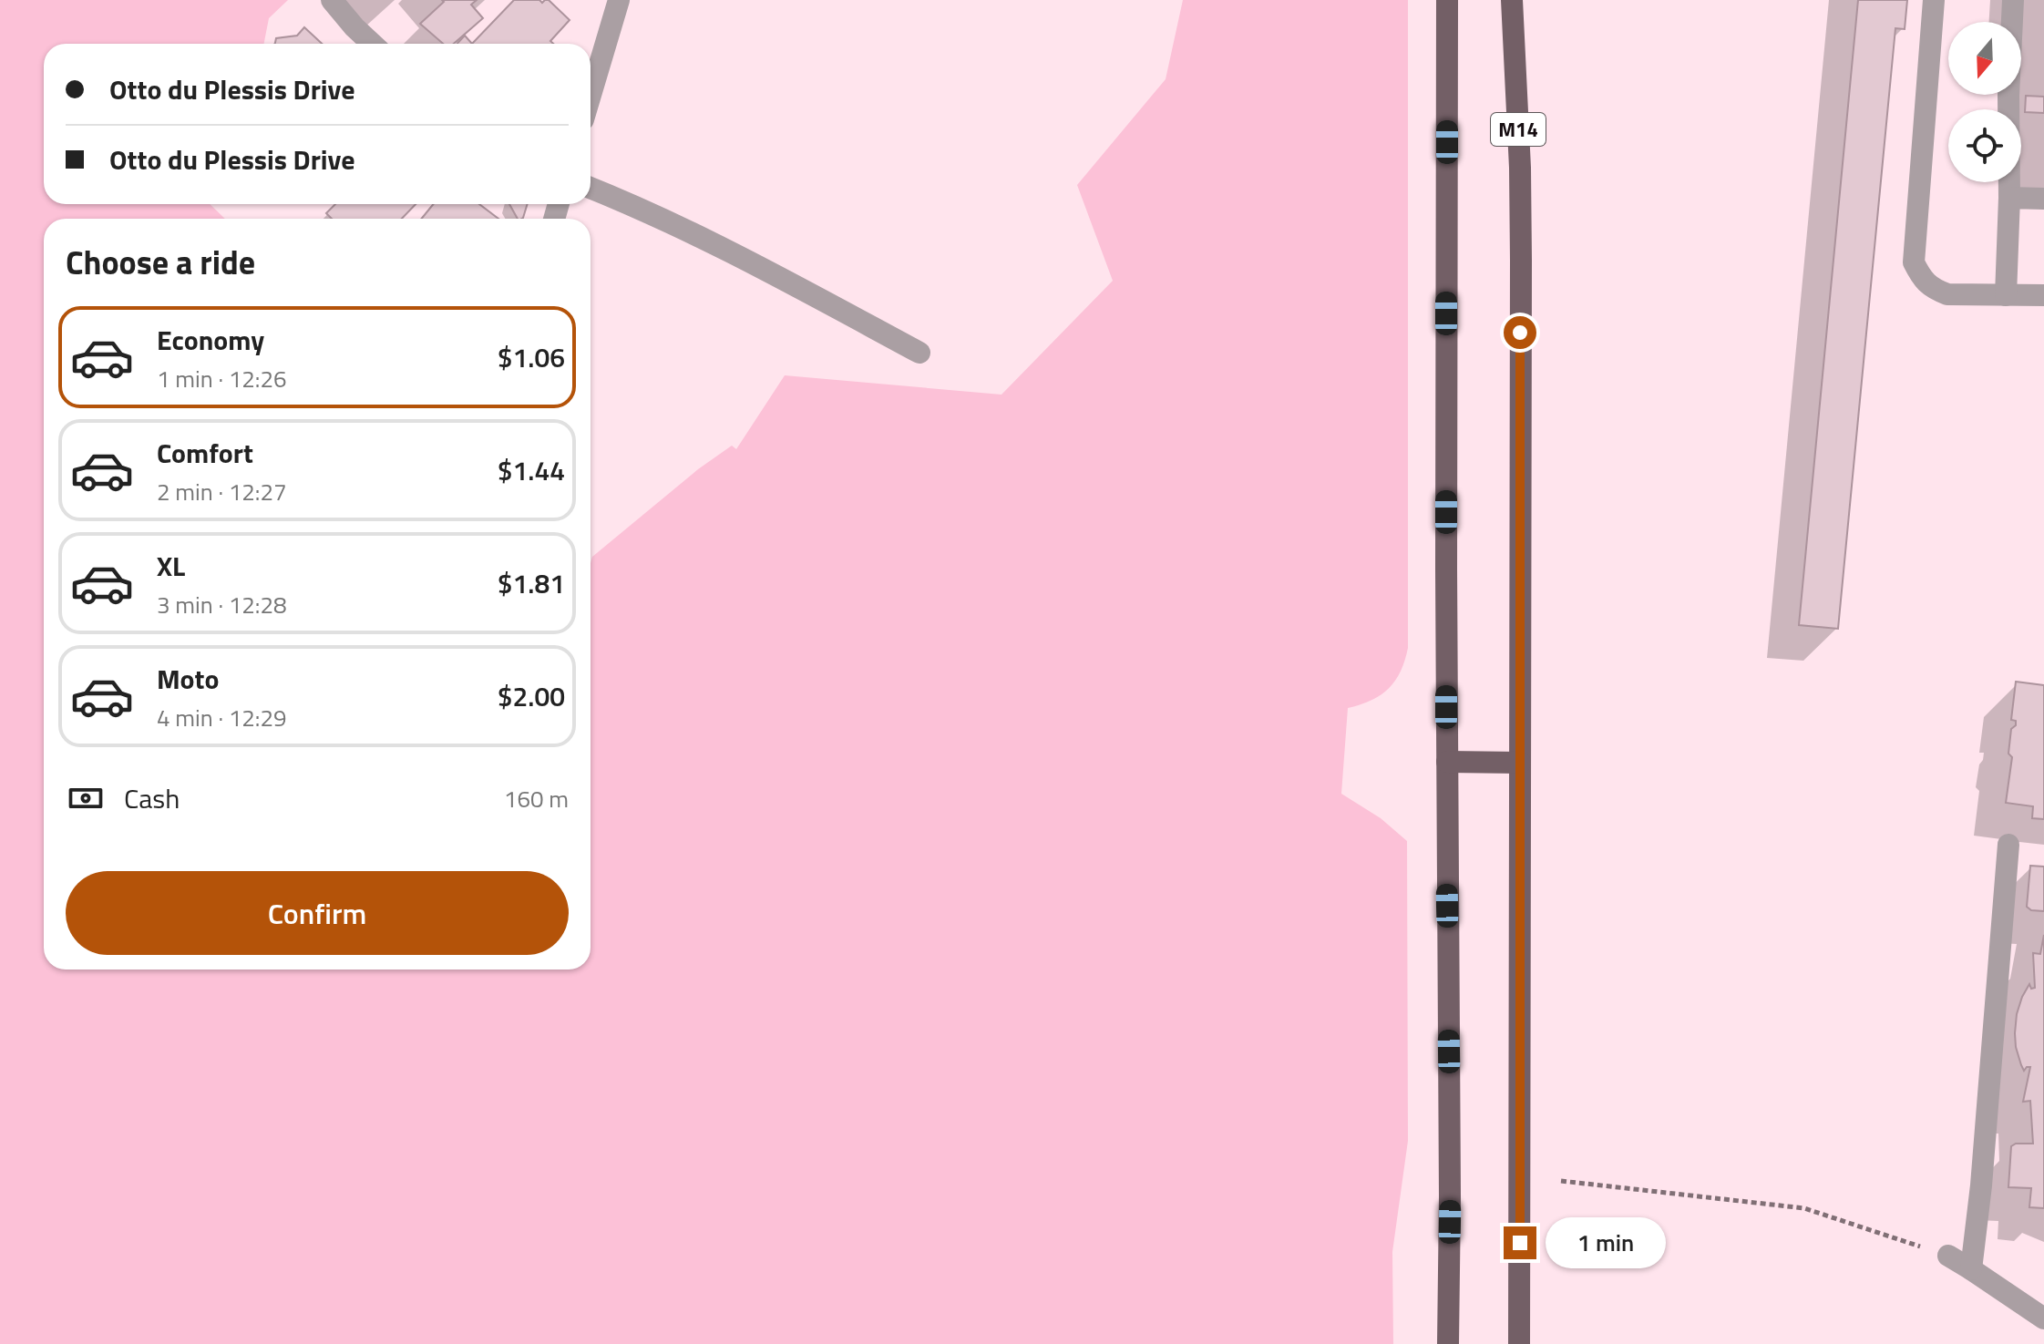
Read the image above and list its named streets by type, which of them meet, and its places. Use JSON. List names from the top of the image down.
{
  "streets": {
    "main road": ["M14"]
  },
  "north": "bottom",
  "page": {
    "banner": ["Otto du Plessis Drive", "Otto du Plessis Drive"],
    "heading": "Choose a ride",
    "list": [
      {
        "name": "Economy",
        "note": "1 min · 12:26",
        "value": "$1.06"
      },
      {
        "name": "Comfort",
        "note": "2 min · 12:27",
        "value": "$1.44"
      },
      {
        "name": "XL",
        "note": "3 min · 12:28",
        "value": "$1.81"
      },
      {
        "name": "Moto",
        "note": "4 min · 12:29",
        "value": "$2.00"
      }
    ],
    "pay": ["Cash", "160 m"],
    "buttons": "Confirm",
    "bubble": "1 min"
  }
}
